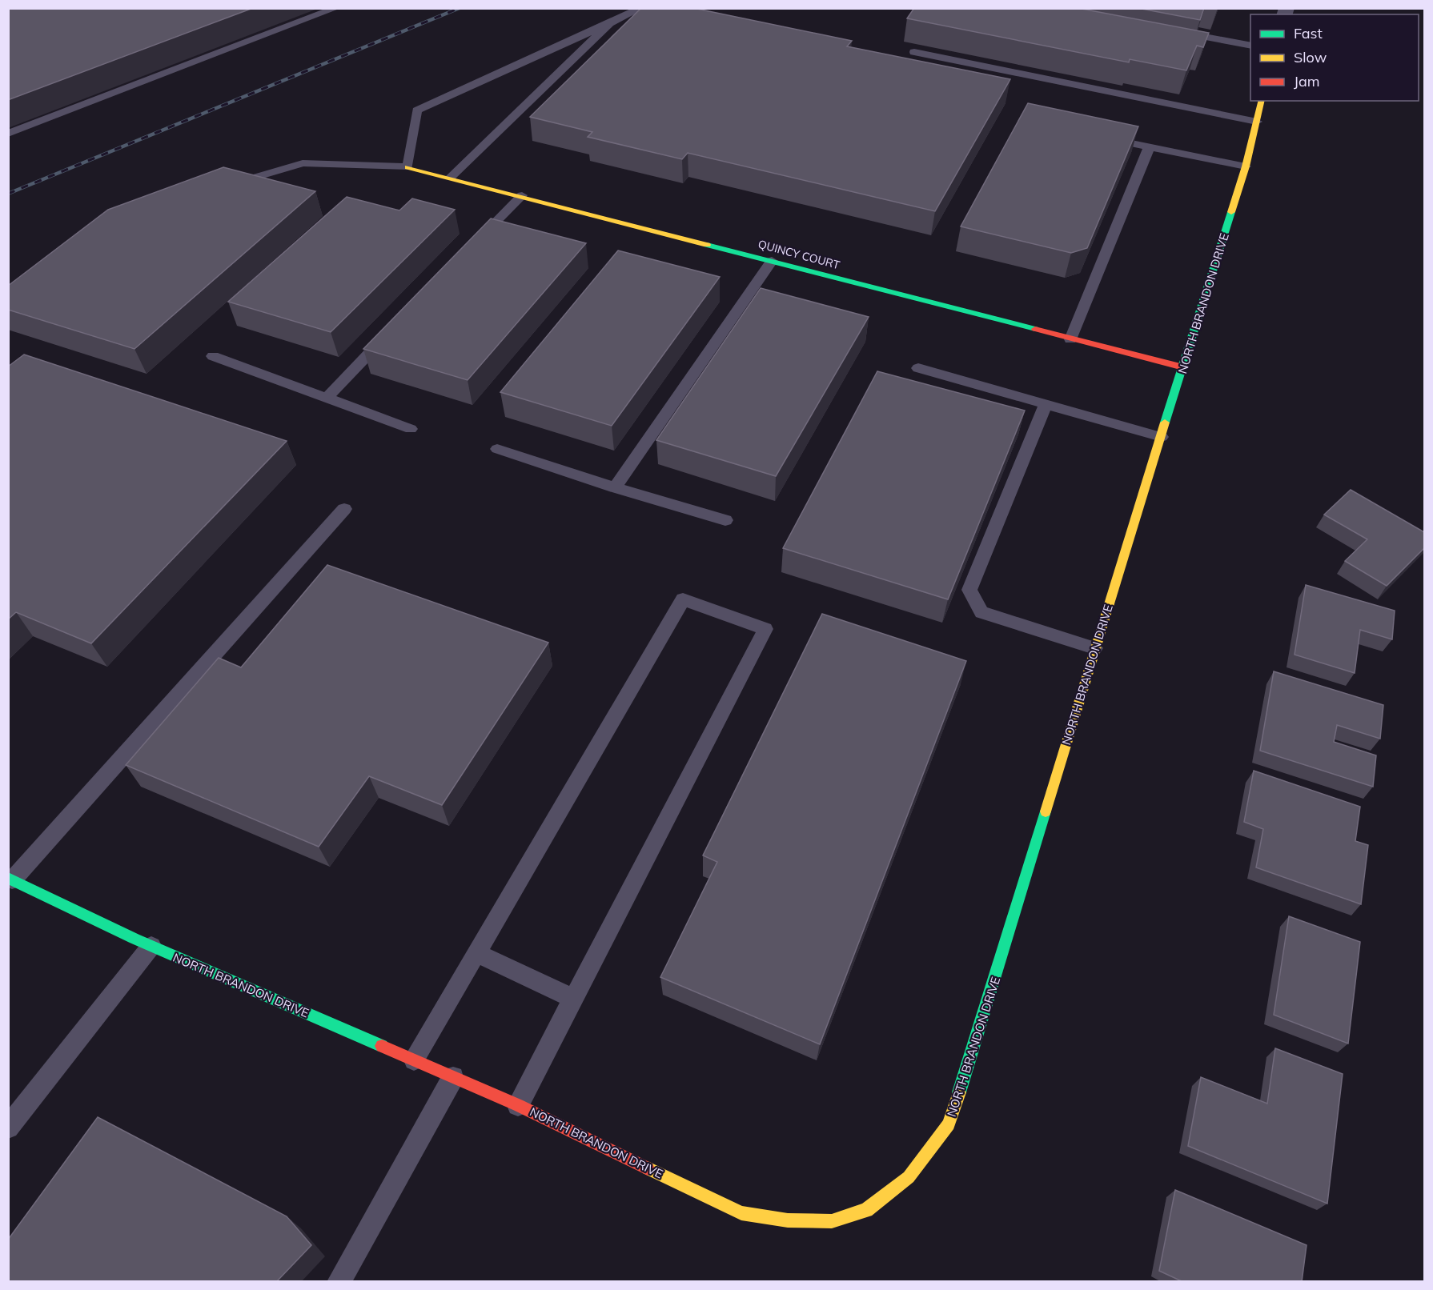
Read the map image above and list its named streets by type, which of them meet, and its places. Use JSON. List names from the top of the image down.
{
  "streets": {
    "street": ["QUINCY COURT", "NORTH BRANDON DRIVE"]
  },
  "crossings": [
    ["QUINCY COURT", "NORTH BRANDON DRIVE"]
  ],
  "legend": ["Fast", "Slow", "Jam"]
}
